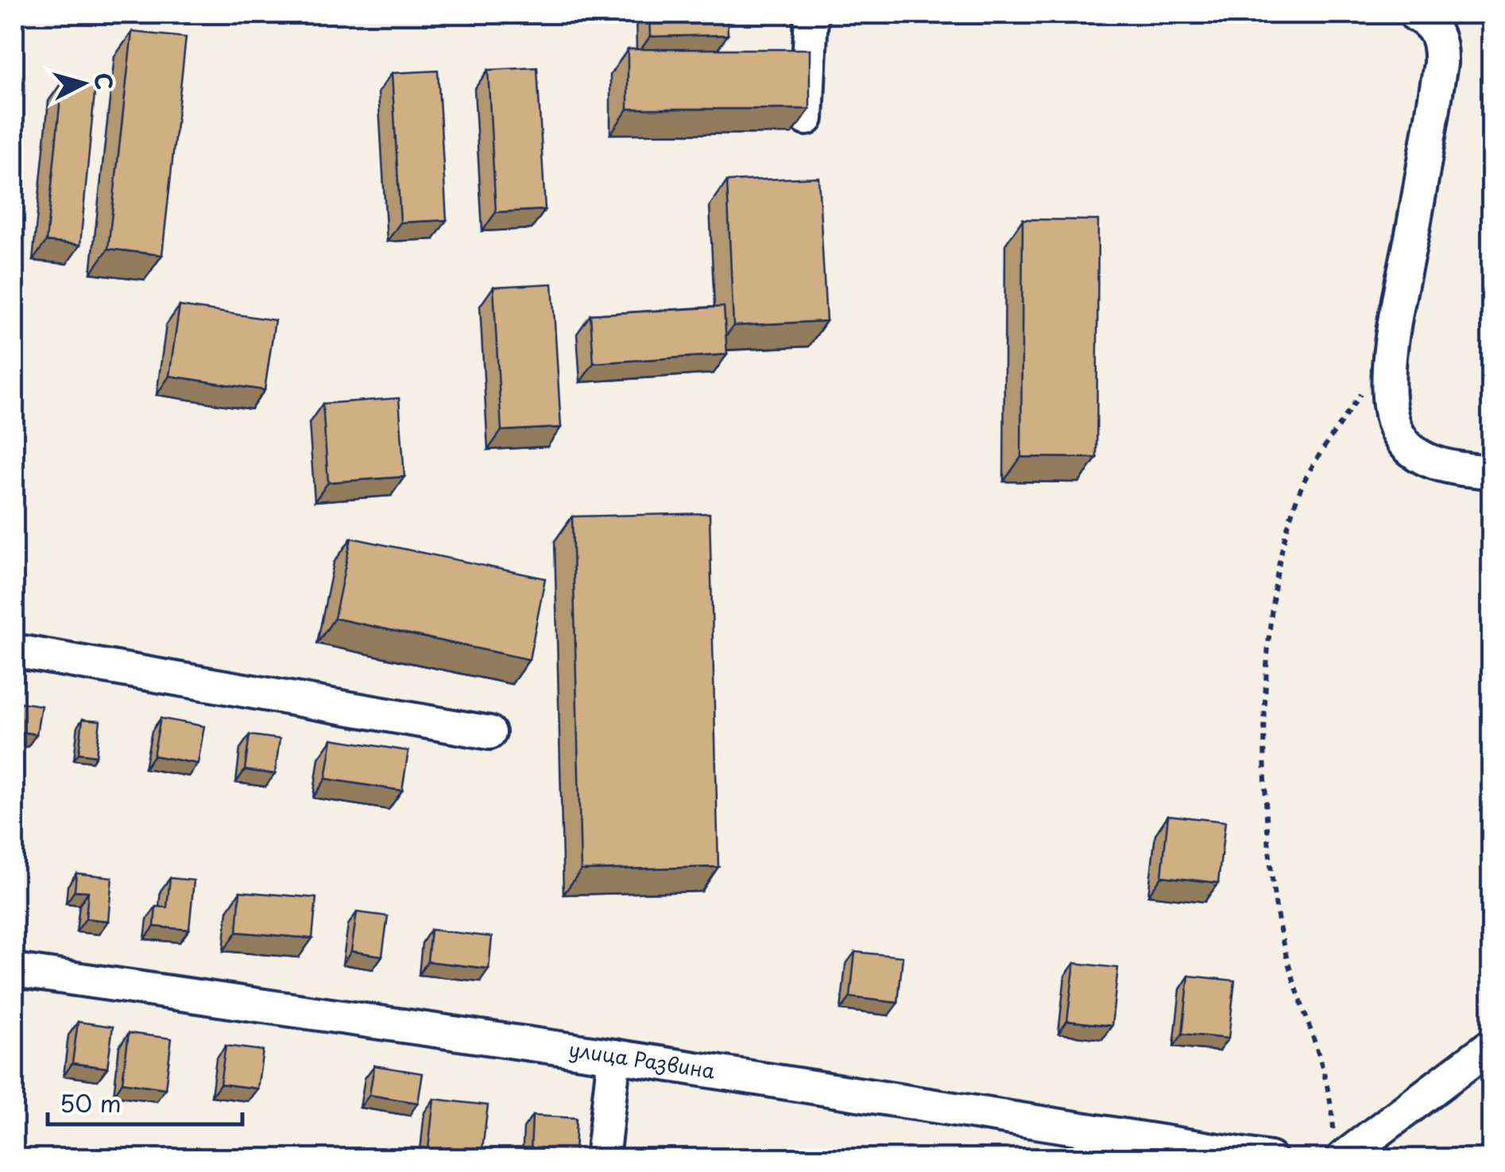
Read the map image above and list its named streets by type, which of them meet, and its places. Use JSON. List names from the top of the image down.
{
  "streets": {
    "street": ["улица Развина"]
  },
  "scale_bar": "50 m",
  "north": "right"
}
